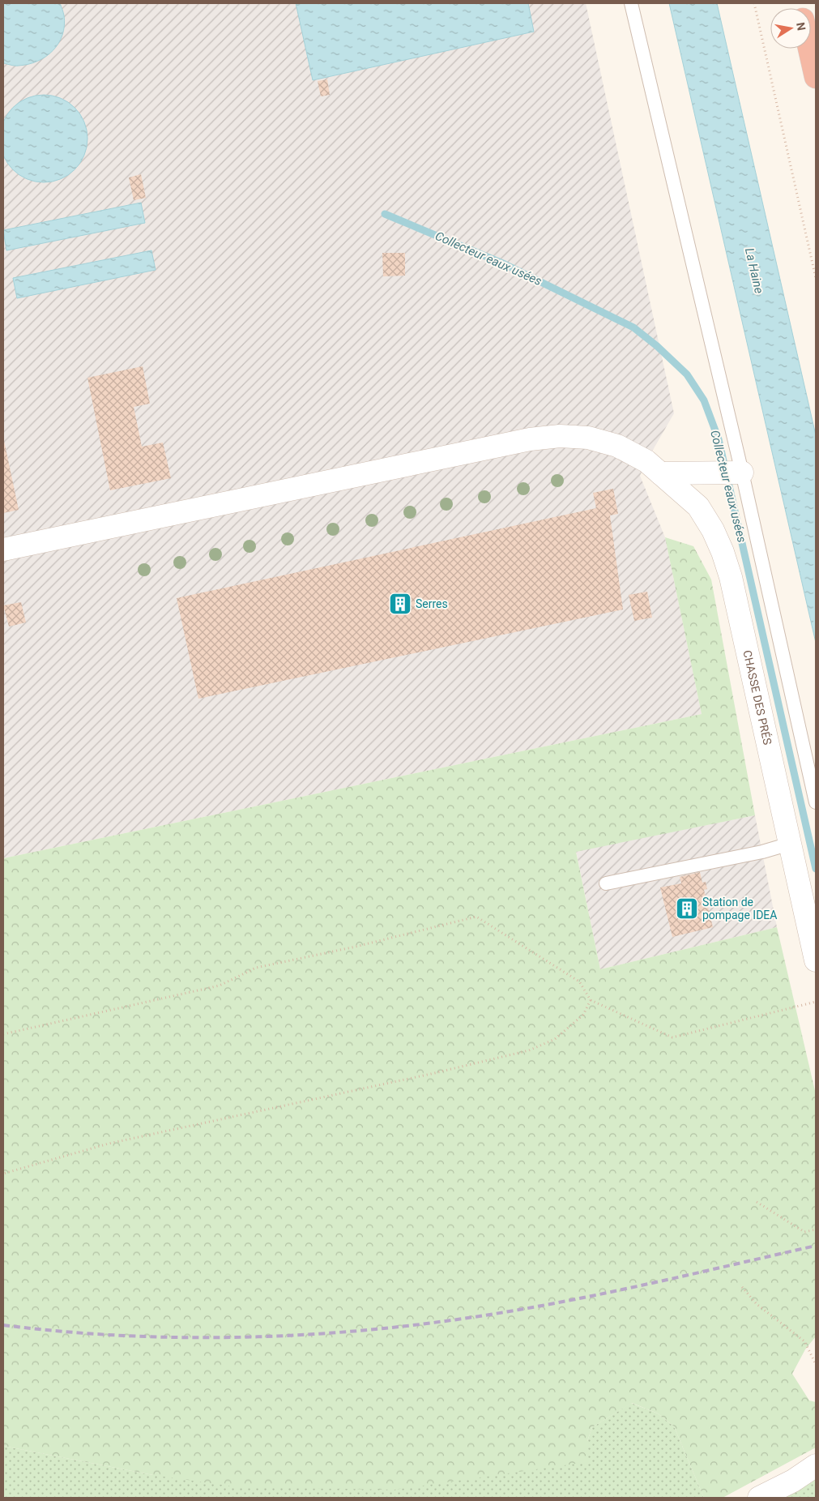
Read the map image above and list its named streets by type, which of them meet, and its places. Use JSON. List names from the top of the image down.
{
  "streets": {
    "street": ["CHASSE DES PRÉS"]
  },
  "water": ["Collecteur eaux usées", "La Haine"],
  "places": {
    "building": ["Serres", "Station de pompage IDEA"]
  },
  "north": "right"
}
